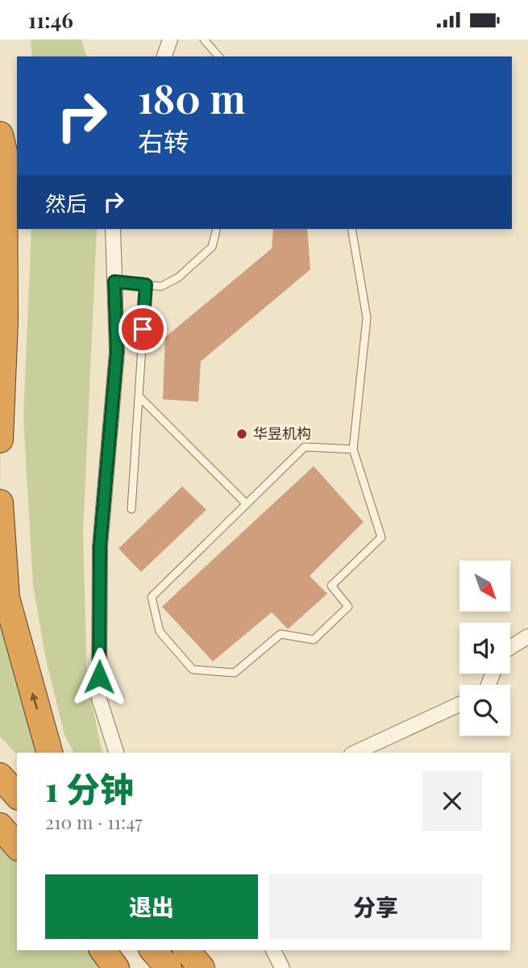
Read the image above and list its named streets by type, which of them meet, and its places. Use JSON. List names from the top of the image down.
{
  "places": ["华昱机构"],
  "north": "bottom right",
  "page": {
    "status": "11:46",
    "turn": ["180 m", "右转"],
    "then": "然后",
    "heading": ["1 分钟", "210 m · 11:47"],
    "buttons": ["退出", "分享"]
  }
}
